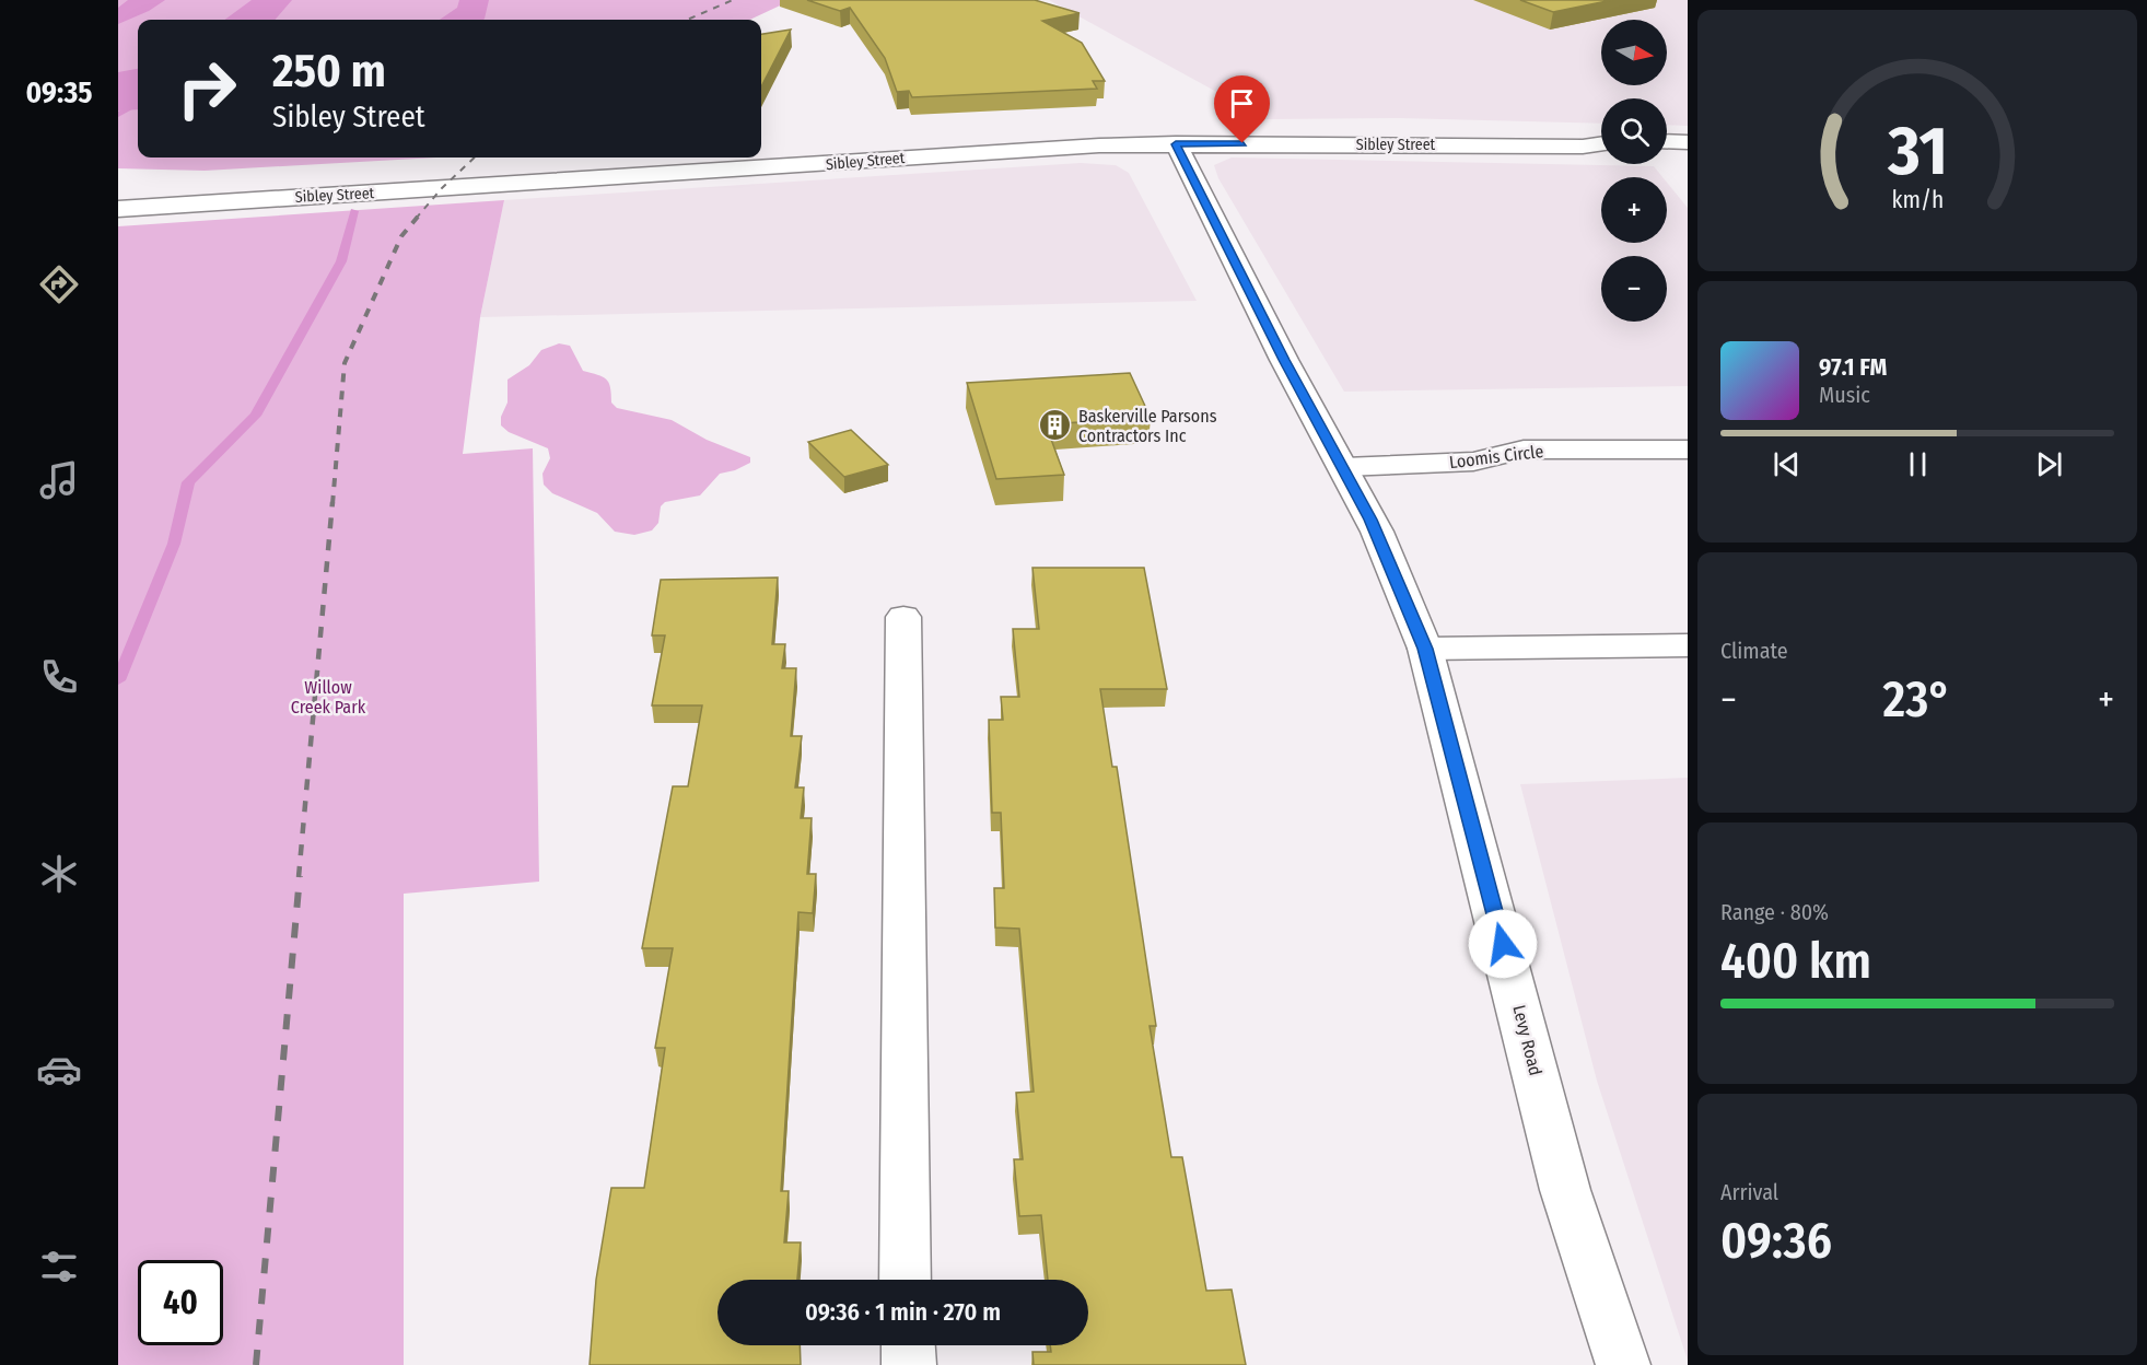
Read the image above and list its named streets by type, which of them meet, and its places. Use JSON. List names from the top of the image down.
{
  "streets": {
    "street": ["Sibley Street", "Loomis Circle", "Levy Road"]
  },
  "crossings": [
    ["Sibley Street", "Levy Road"],
    ["Loomis Circle", "Levy Road"]
  ],
  "parks": ["Willow Creek Park"],
  "places": {
    "building": ["Baskerville Parsons Contractors Inc"]
  },
  "north": "right",
  "page": {
    "tabs": "09:35",
    "map_buttons": ["+", "−"],
    "turn": ["250 m", "Sibley Street"],
    "song": ["97.1 FM", "Music"],
    "tile": [
      "Climate",
      ["Range · 80%", "400 km"],
      ["Arrival", "09:36"]
    ],
    "heat": ["−", "23°", "+"],
    "limit": "40",
    "trip": "09:36 · 1 min · 270 m",
    "gauge": ["31", "km/h"]
  }
}
